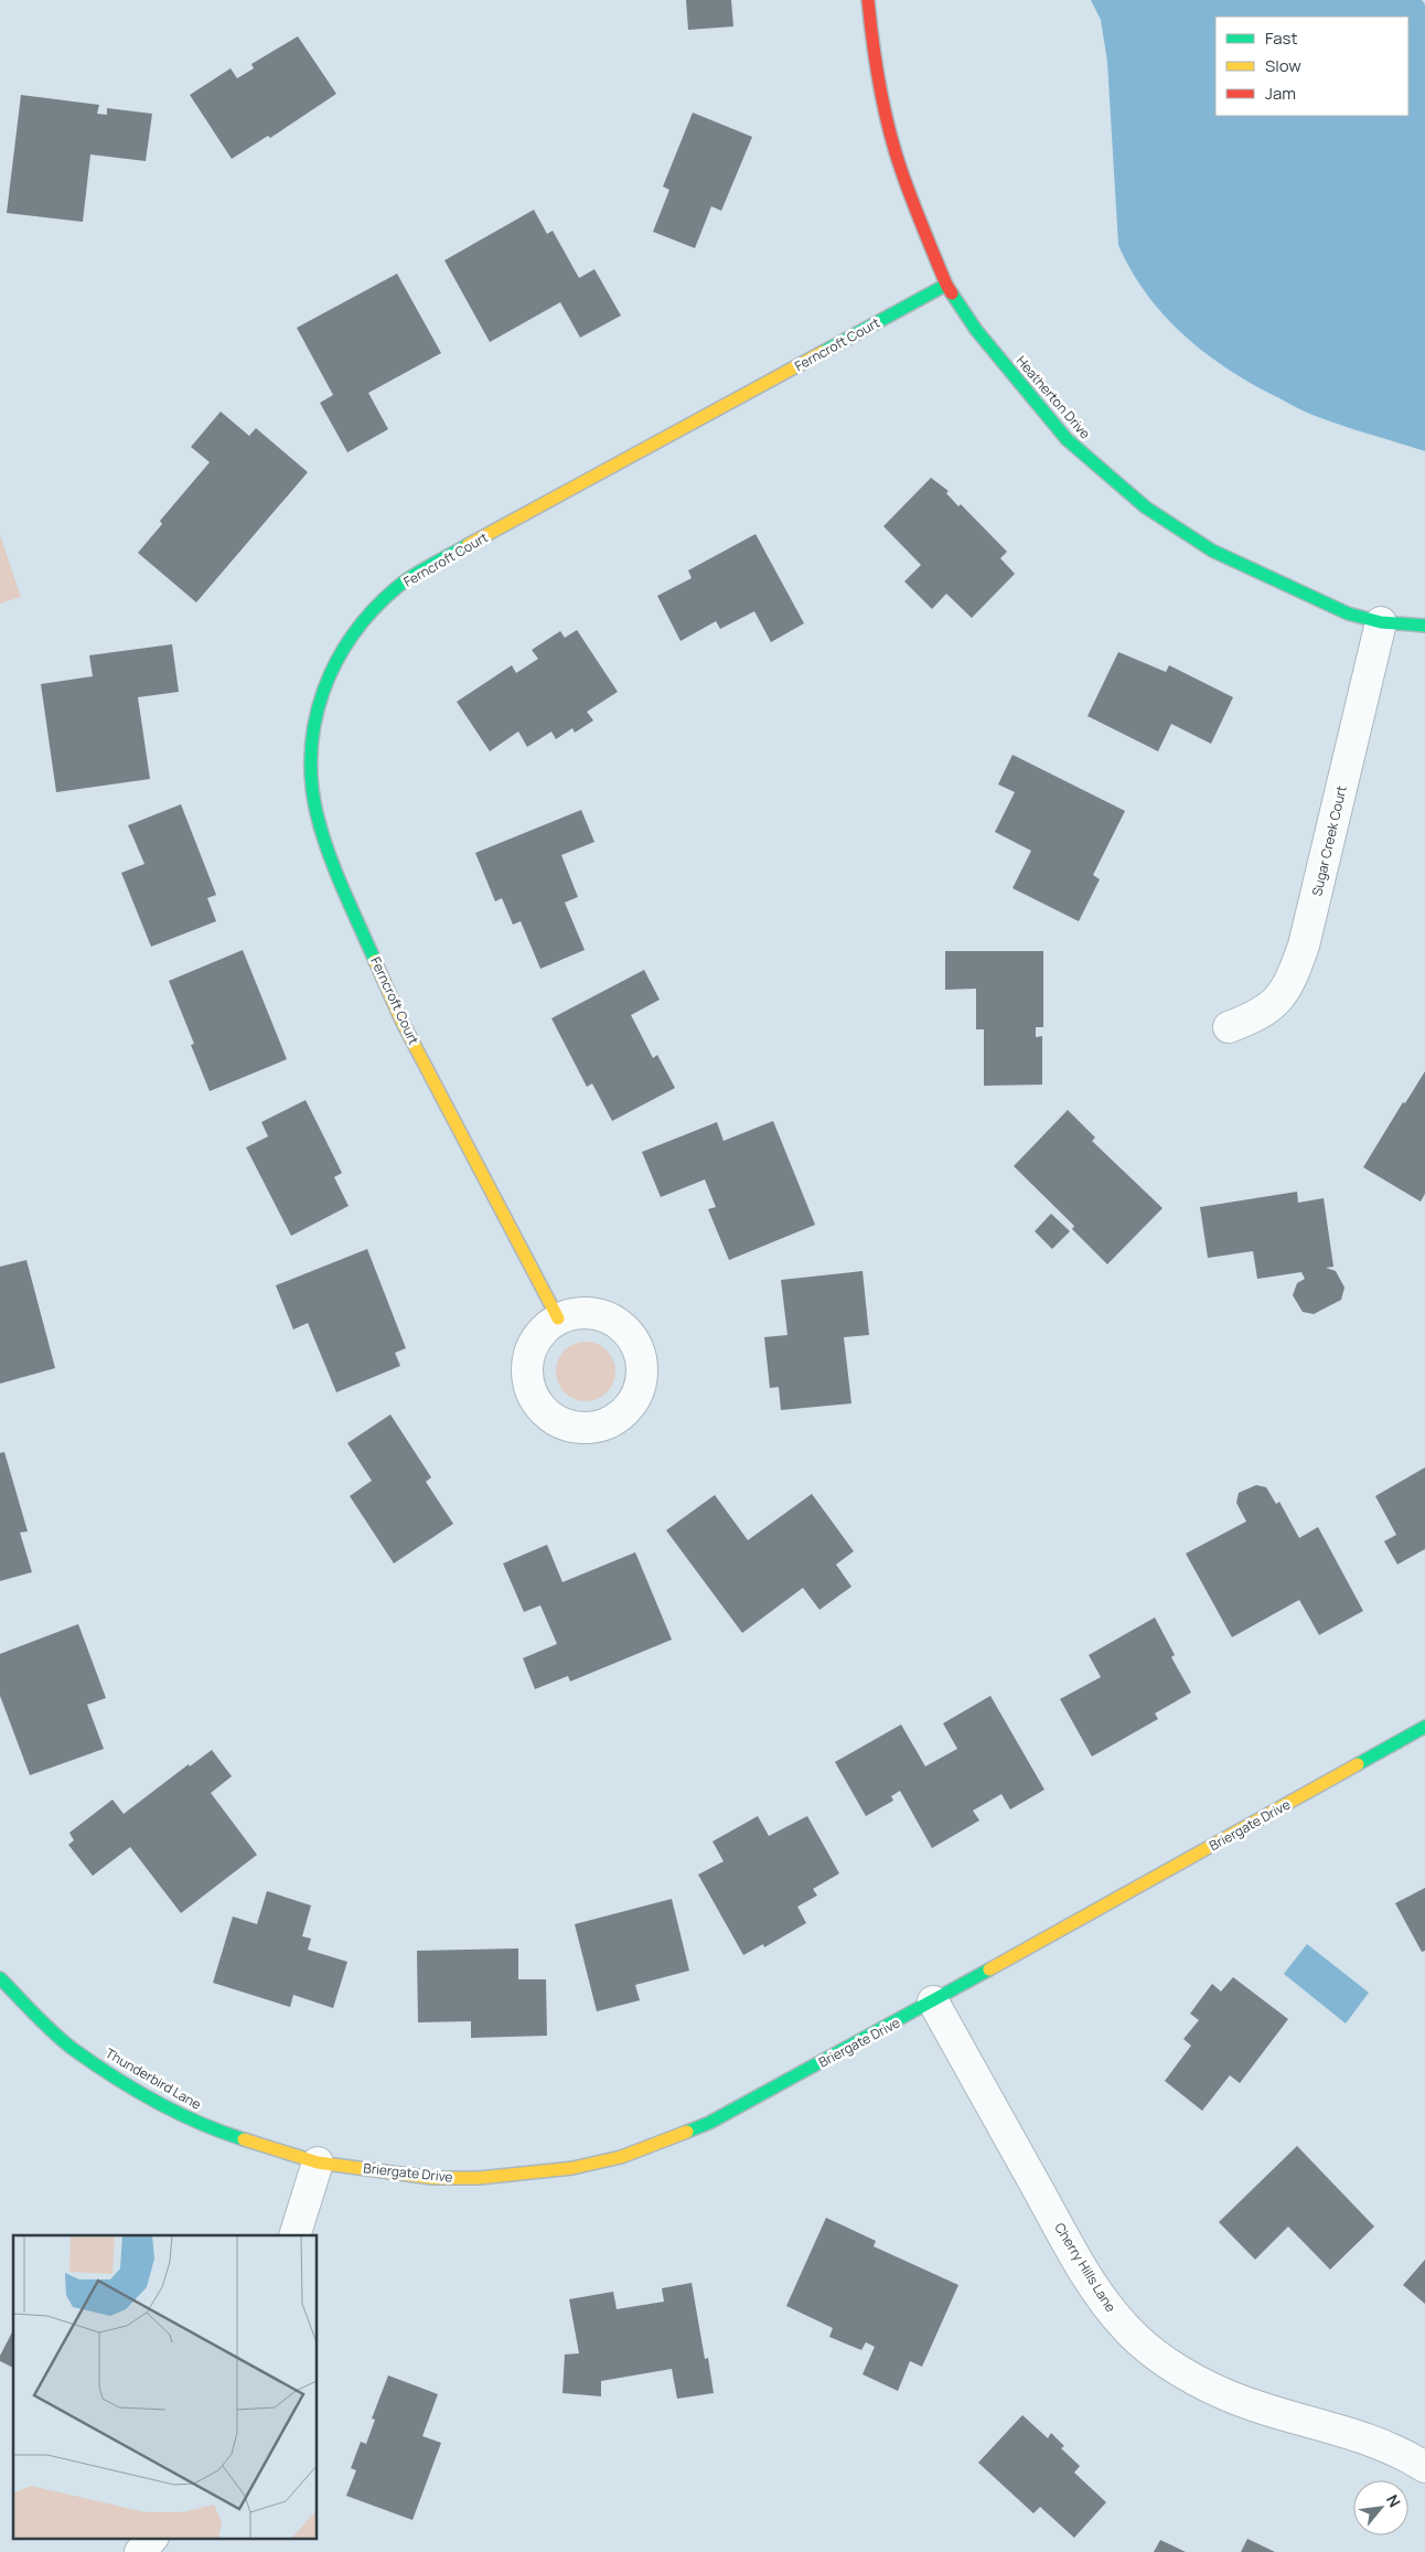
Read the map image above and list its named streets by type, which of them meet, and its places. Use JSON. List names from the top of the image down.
{
  "streets": {
    "street": [
      "Ferncroft Court",
      "Heatherton Drive",
      "Sugar Creek Court",
      "Briergate Drive",
      "Thunderbird Lane",
      "Cherry Hills Lane"
    ]
  },
  "crossings": [
    ["Ferncroft Court", "Heatherton Drive"],
    ["Heatherton Drive", "Sugar Creek Court"],
    ["Briergate Drive", "Thunderbird Lane"],
    ["Briergate Drive", "Cherry Hills Lane"]
  ],
  "legend": ["Fast", "Slow", "Jam"],
  "north": "top right"
}
